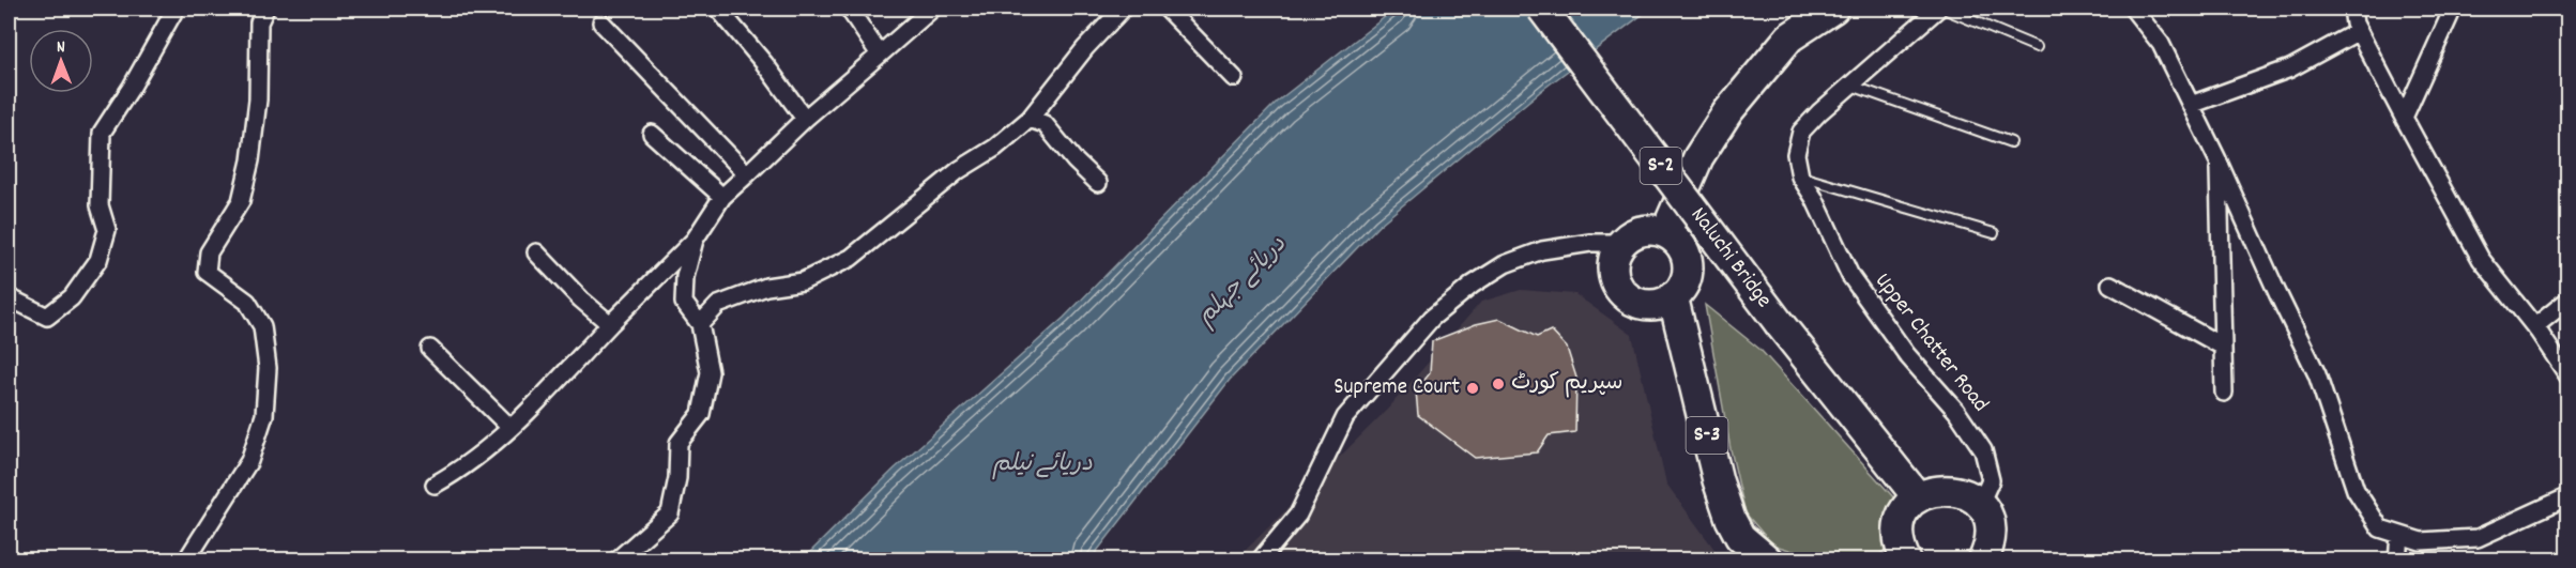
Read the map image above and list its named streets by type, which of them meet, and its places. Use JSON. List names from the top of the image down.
{
  "streets": {
    "highway": ["S-2", "Naluchi Bridge", "S-3"],
    "street": ["Upper Chatter Road"]
  },
  "crossings": [
    ["S-2", "S-3"]
  ],
  "water": ["دریائے جہلم", "دریائے نیلم"],
  "places": ["سپریم کورٹ", "Supreme Court"],
  "north": "top"
}
